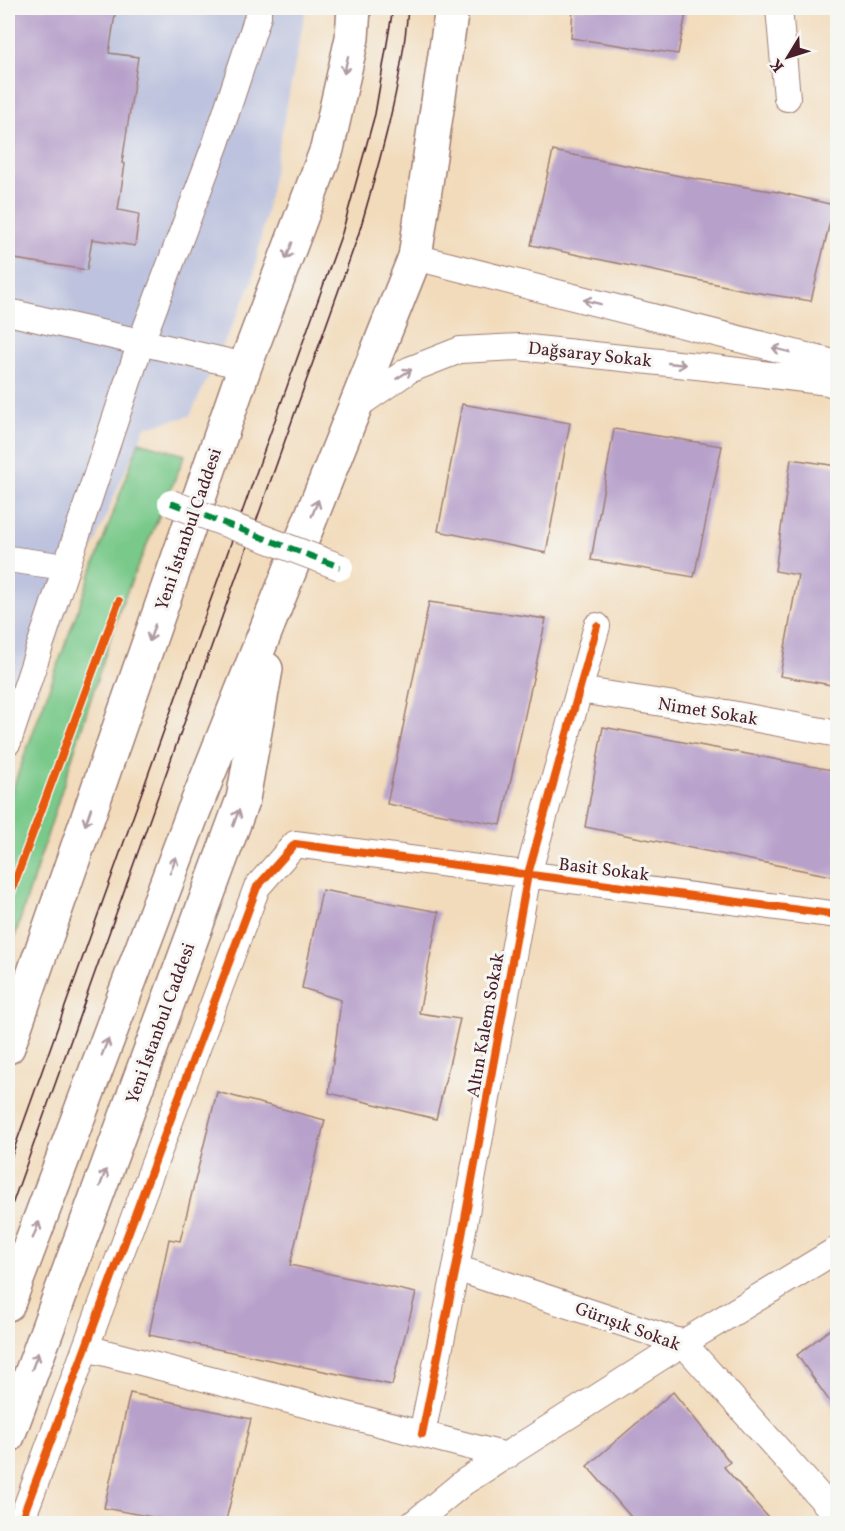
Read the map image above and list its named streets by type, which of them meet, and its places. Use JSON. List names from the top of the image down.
{
  "streets": {
    "main road": ["Yeni İstanbul Caddesi"],
    "street": [
      "Dağsaray Sokak",
      "Nimet Sokak",
      "Basit Sokak",
      "Altın Kalem Sokak",
      "Gürışık Sokak"
    ]
  },
  "crossings": [
    ["Dağsaray Sokak", "Yeni İstanbul Caddesi"],
    ["Nimet Sokak", "Altın Kalem Sokak"],
    ["Basit Sokak", "Altın Kalem Sokak"],
    ["Altın Kalem Sokak", "Gürışık Sokak"]
  ],
  "north": "bottom left"
}
